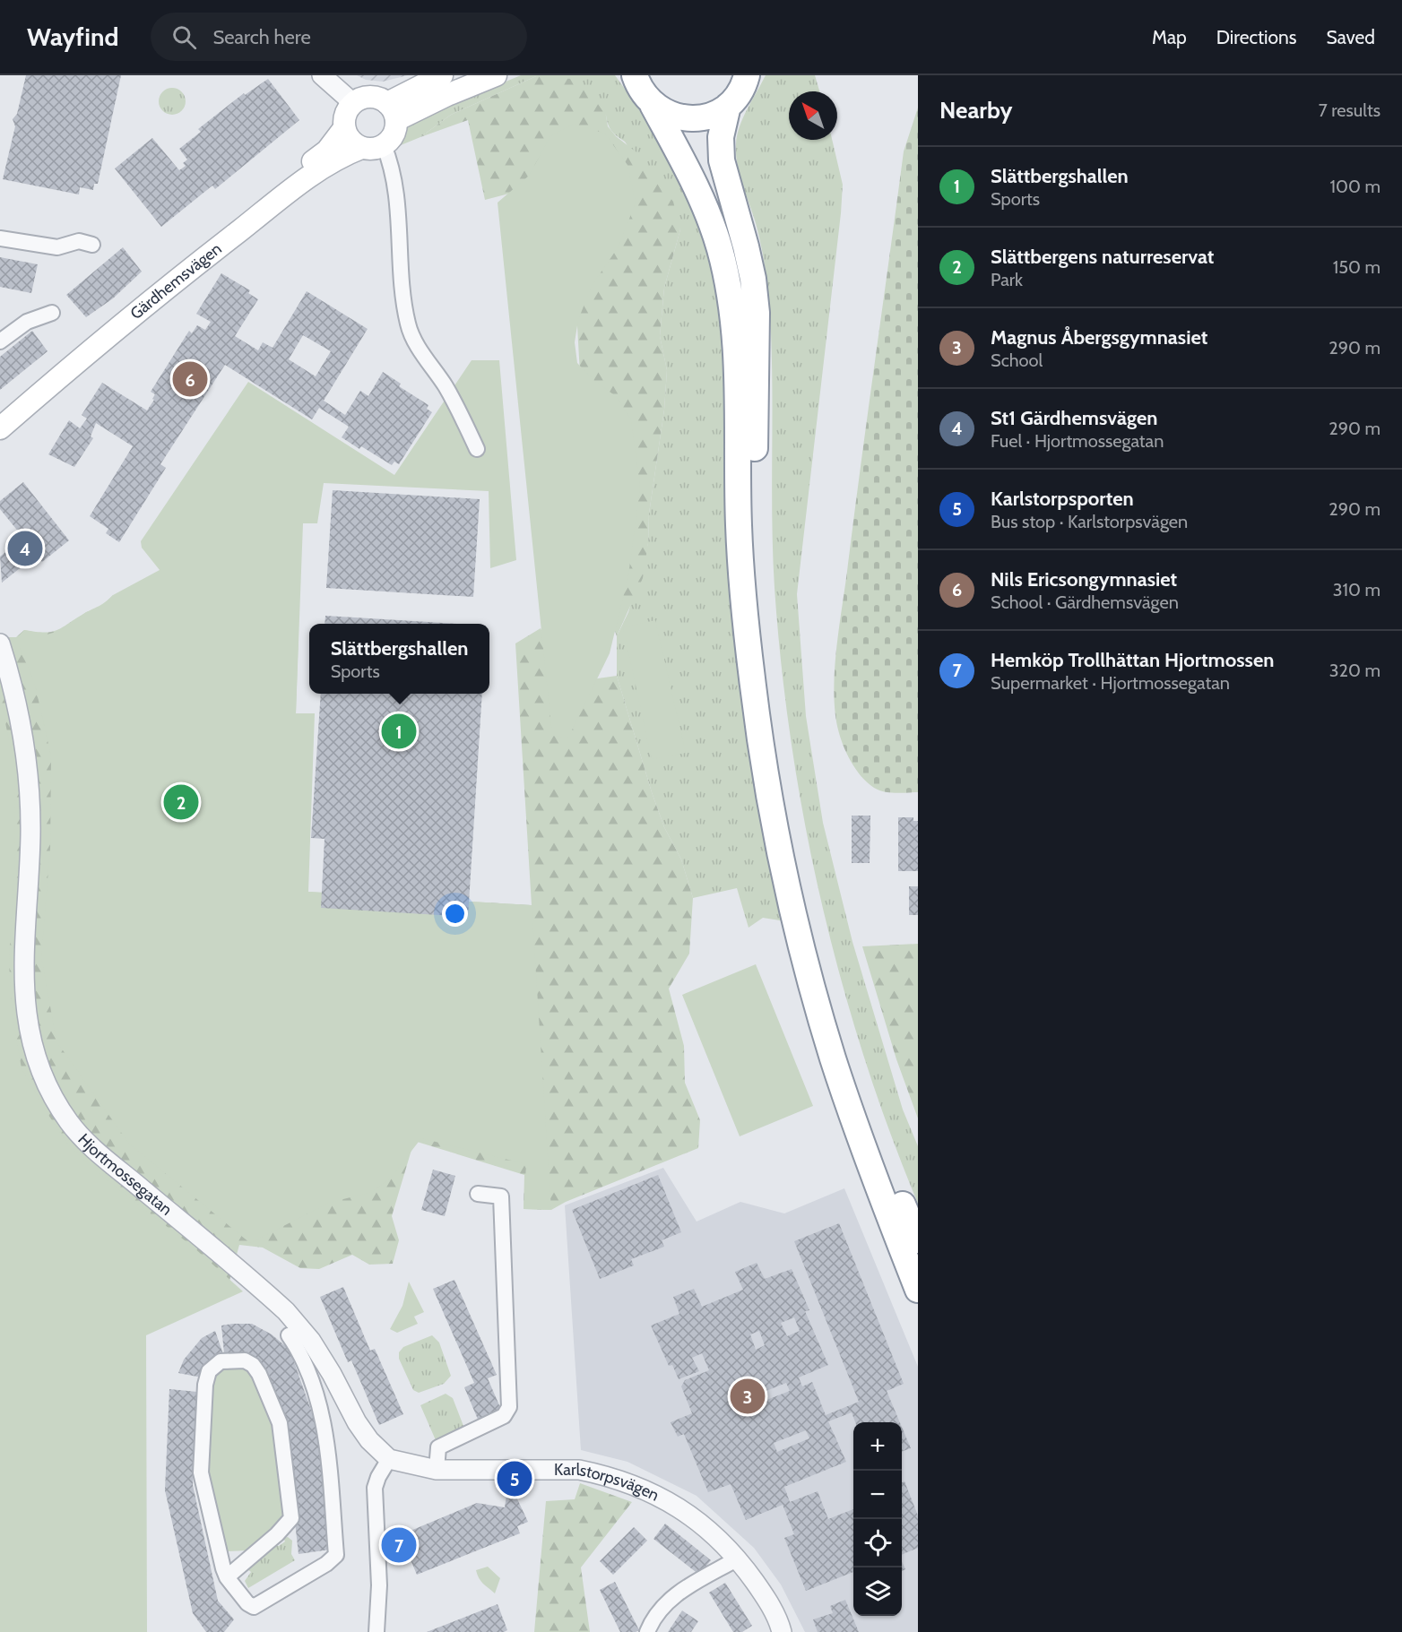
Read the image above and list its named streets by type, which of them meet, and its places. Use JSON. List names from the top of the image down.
{
  "streets": {
    "main road": ["Gärdhemsvägen"],
    "street": ["Hjortmossegatan", "Karlstorpsvägen"]
  },
  "crossings": [
    ["Hjortmossegatan", "Karlstorpsvägen"]
  ],
  "north": "top left",
  "page": {
    "header": "Wayfind",
    "search": "Search here",
    "nav": ["Map", "Directions", "Saved"],
    "heading": ["Nearby", "7 results"],
    "list": [
      {
        "mark": "1",
        "name": "Slättbergshallen",
        "note": "Sports",
        "value": "100 m"
      },
      {
        "mark": "2",
        "name": "Slättbergens naturreservat",
        "note": "Park",
        "value": "150 m"
      },
      {
        "mark": "3",
        "name": "Magnus Åbergsgymnasiet",
        "note": "School",
        "value": "290 m"
      },
      {
        "mark": "4",
        "name": "St1 Gärdhemsvägen",
        "note": "Fuel · Hjortmossegatan",
        "value": "290 m"
      },
      {
        "mark": "5",
        "name": "Karlstorpsporten",
        "note": "Bus stop · Karlstorpsvägen",
        "value": "290 m"
      },
      {
        "mark": "6",
        "name": "Nils Ericsongymnasiet",
        "note": "School · Gärdhemsvägen",
        "value": "310 m"
      },
      {
        "mark": "7",
        "name": "Hemköp Trollhättan Hjortmossen",
        "note": "Supermarket · Hjortmossegatan",
        "value": "320 m"
      }
    ],
    "pins": [
      "6",
      "4",
      "1",
      "2",
      "3",
      "5",
      "7"
    ],
    "popup": ["Slättbergshallen", "Sports"],
    "map_buttons": ["+", "−"]
  }
}
